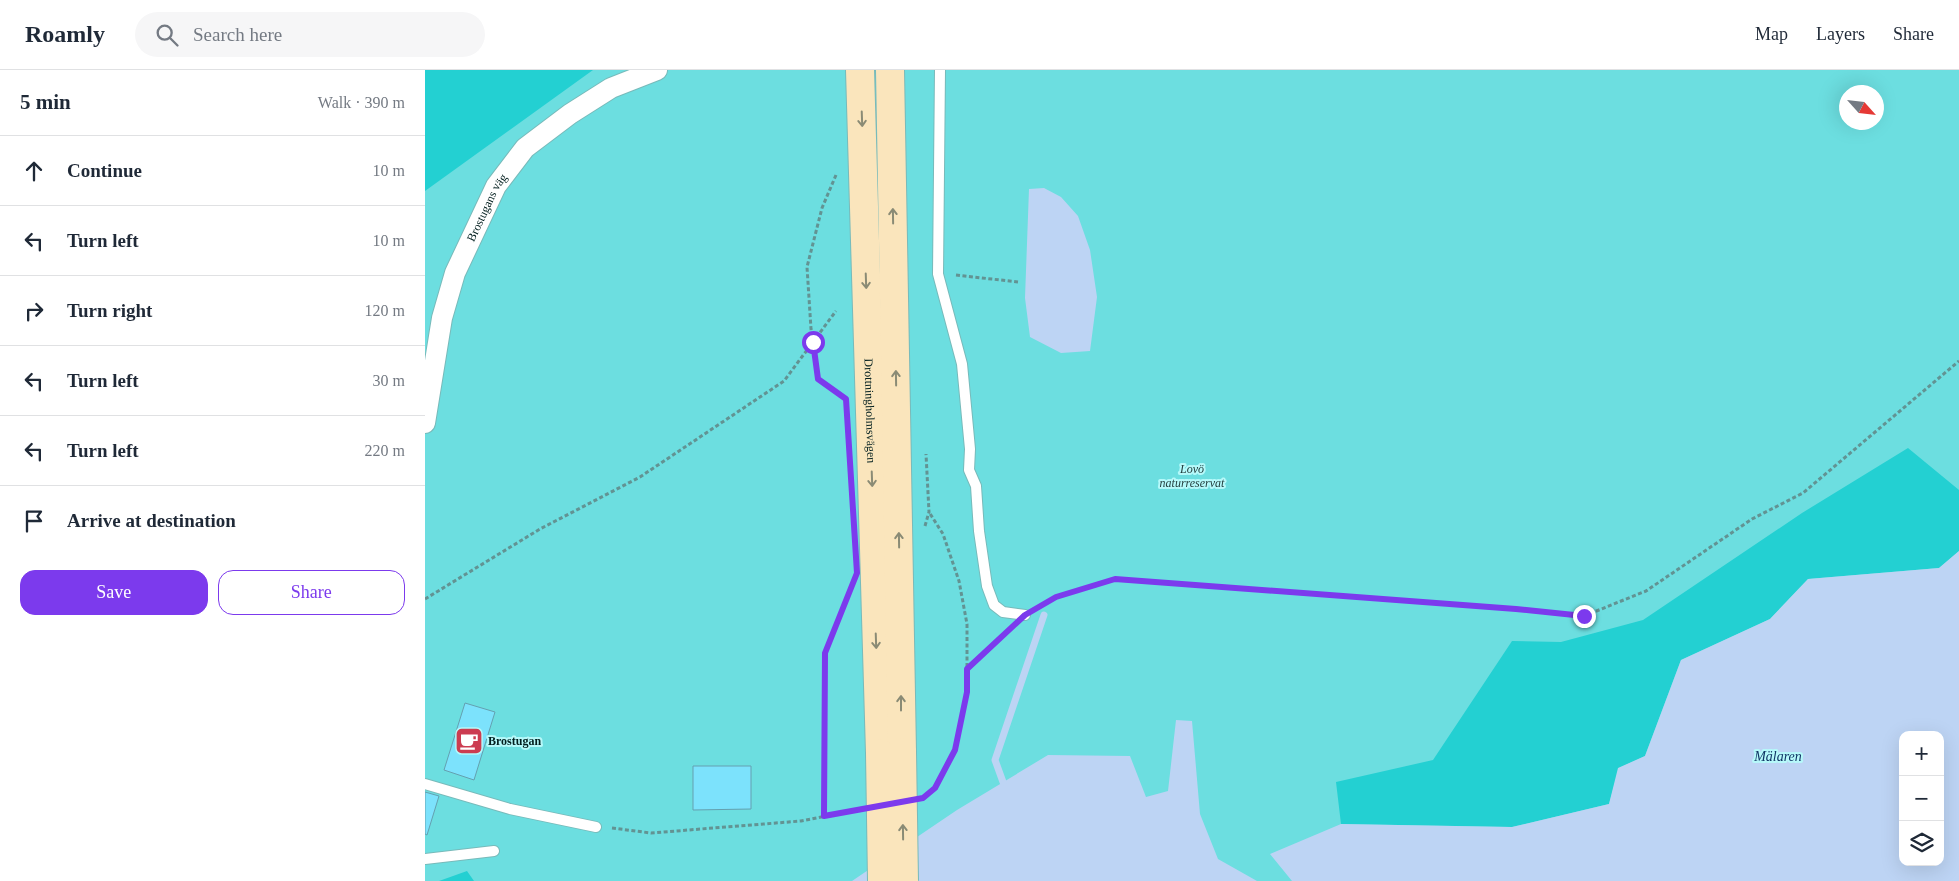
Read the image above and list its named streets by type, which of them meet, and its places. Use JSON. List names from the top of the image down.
{
  "streets": {
    "main road": ["Drottningholmsvägen"],
    "street": ["Brostugans väg"]
  },
  "water": ["Mälaren"],
  "parks": ["Lovö naturreservat"],
  "places": {
    "cafe": ["Brostugan"]
  },
  "north": "bottom right",
  "page": {
    "header": "Roamly",
    "search": "Search here",
    "nav": ["Map", "Layers", "Share"],
    "heading": ["5 min", "Walk · 390 m"],
    "list": [
      ["Continue", "10 m"],
      ["Turn left", "10 m"],
      ["Turn right", "120 m"],
      ["Turn left", "30 m"],
      ["Turn left", "220 m"],
      "Arrive at destination"
    ],
    "buttons": ["Save", "Share"],
    "map_buttons": ["+", "−"]
  }
}
